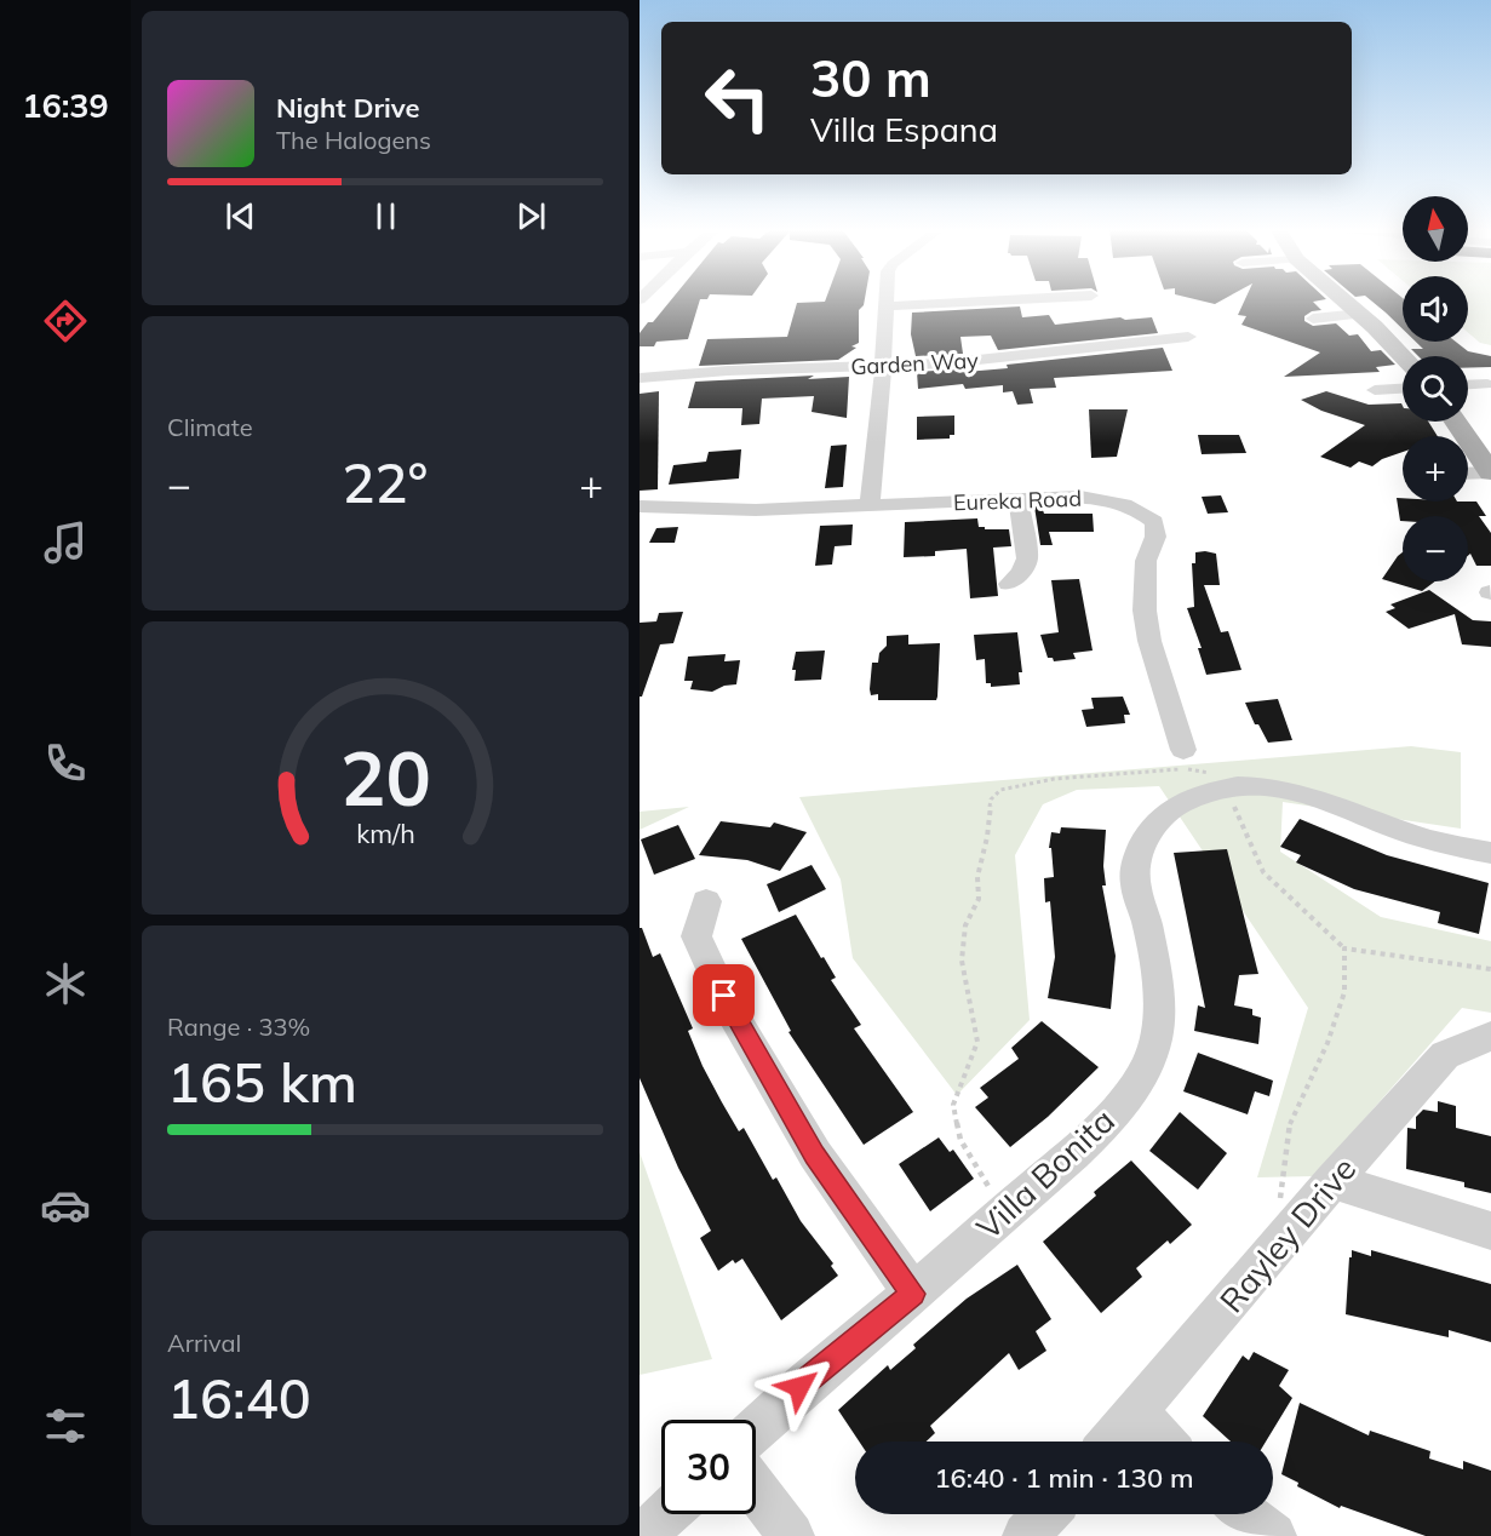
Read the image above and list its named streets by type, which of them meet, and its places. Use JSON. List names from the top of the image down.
{
  "streets": {
    "street": [
      "Garden Way",
      "Eureka Road",
      "Villa Bonita",
      "Rayley Drive"
    ]
  },
  "north": "top",
  "page": {
    "tabs": "16:39",
    "turn": ["30 m", "Villa Espana"],
    "song": ["Night Drive", "The Halogens"],
    "map_buttons": ["+", "−"],
    "tile": [
      "Climate",
      ["Range · 33%", "165 km"],
      ["Arrival", "16:40"]
    ],
    "heat": ["−", "22°", "+"],
    "limit": "30",
    "trip": "16:40 · 1 min · 130 m",
    "gauge": ["20", "km/h"]
  }
}
